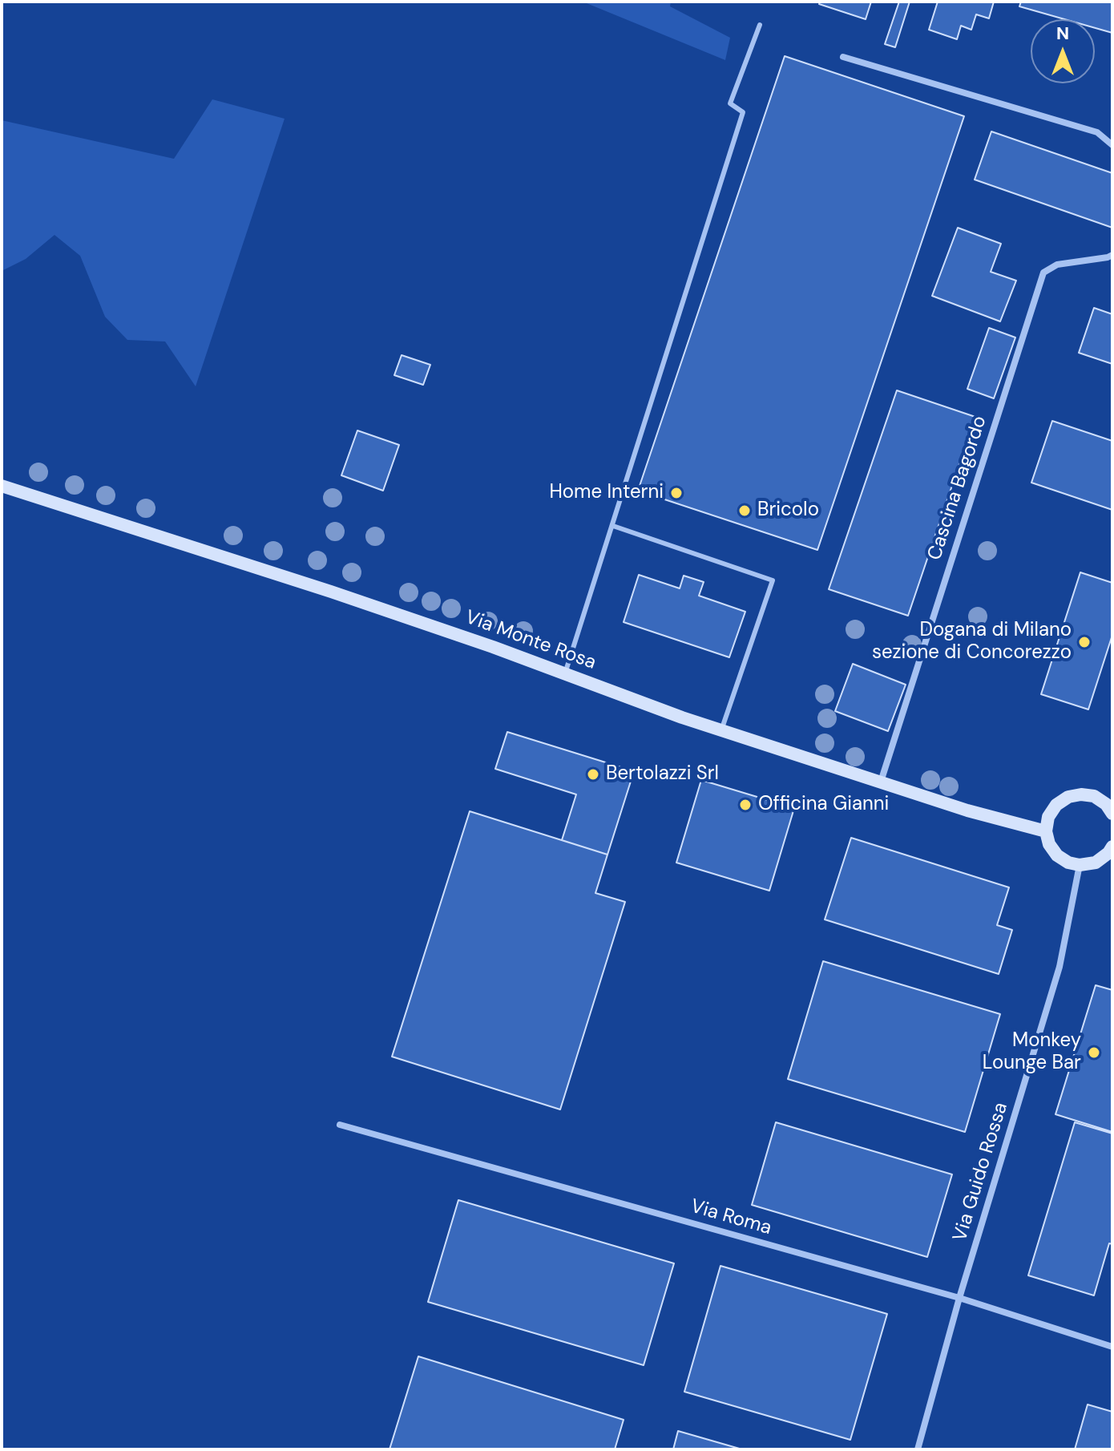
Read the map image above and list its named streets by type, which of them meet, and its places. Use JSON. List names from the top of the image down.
{
  "streets": {
    "street": [
      "Cascina Bagordo",
      "Via Monte Rosa",
      "Via Guido Rossa",
      "Via Roma"
    ]
  },
  "crossings": [
    ["Cascina Bagordo", "Via Monte Rosa"],
    ["Via Guido Rossa", "Via Roma"]
  ],
  "places": [
    "Home Interni",
    "BricoIo",
    "Dogana di Milano sezione di Concorezzo",
    "Bertolazzi Srl",
    "Officina Gianni",
    "Monkey Lounge Bar"
  ],
  "north": "top"
}
